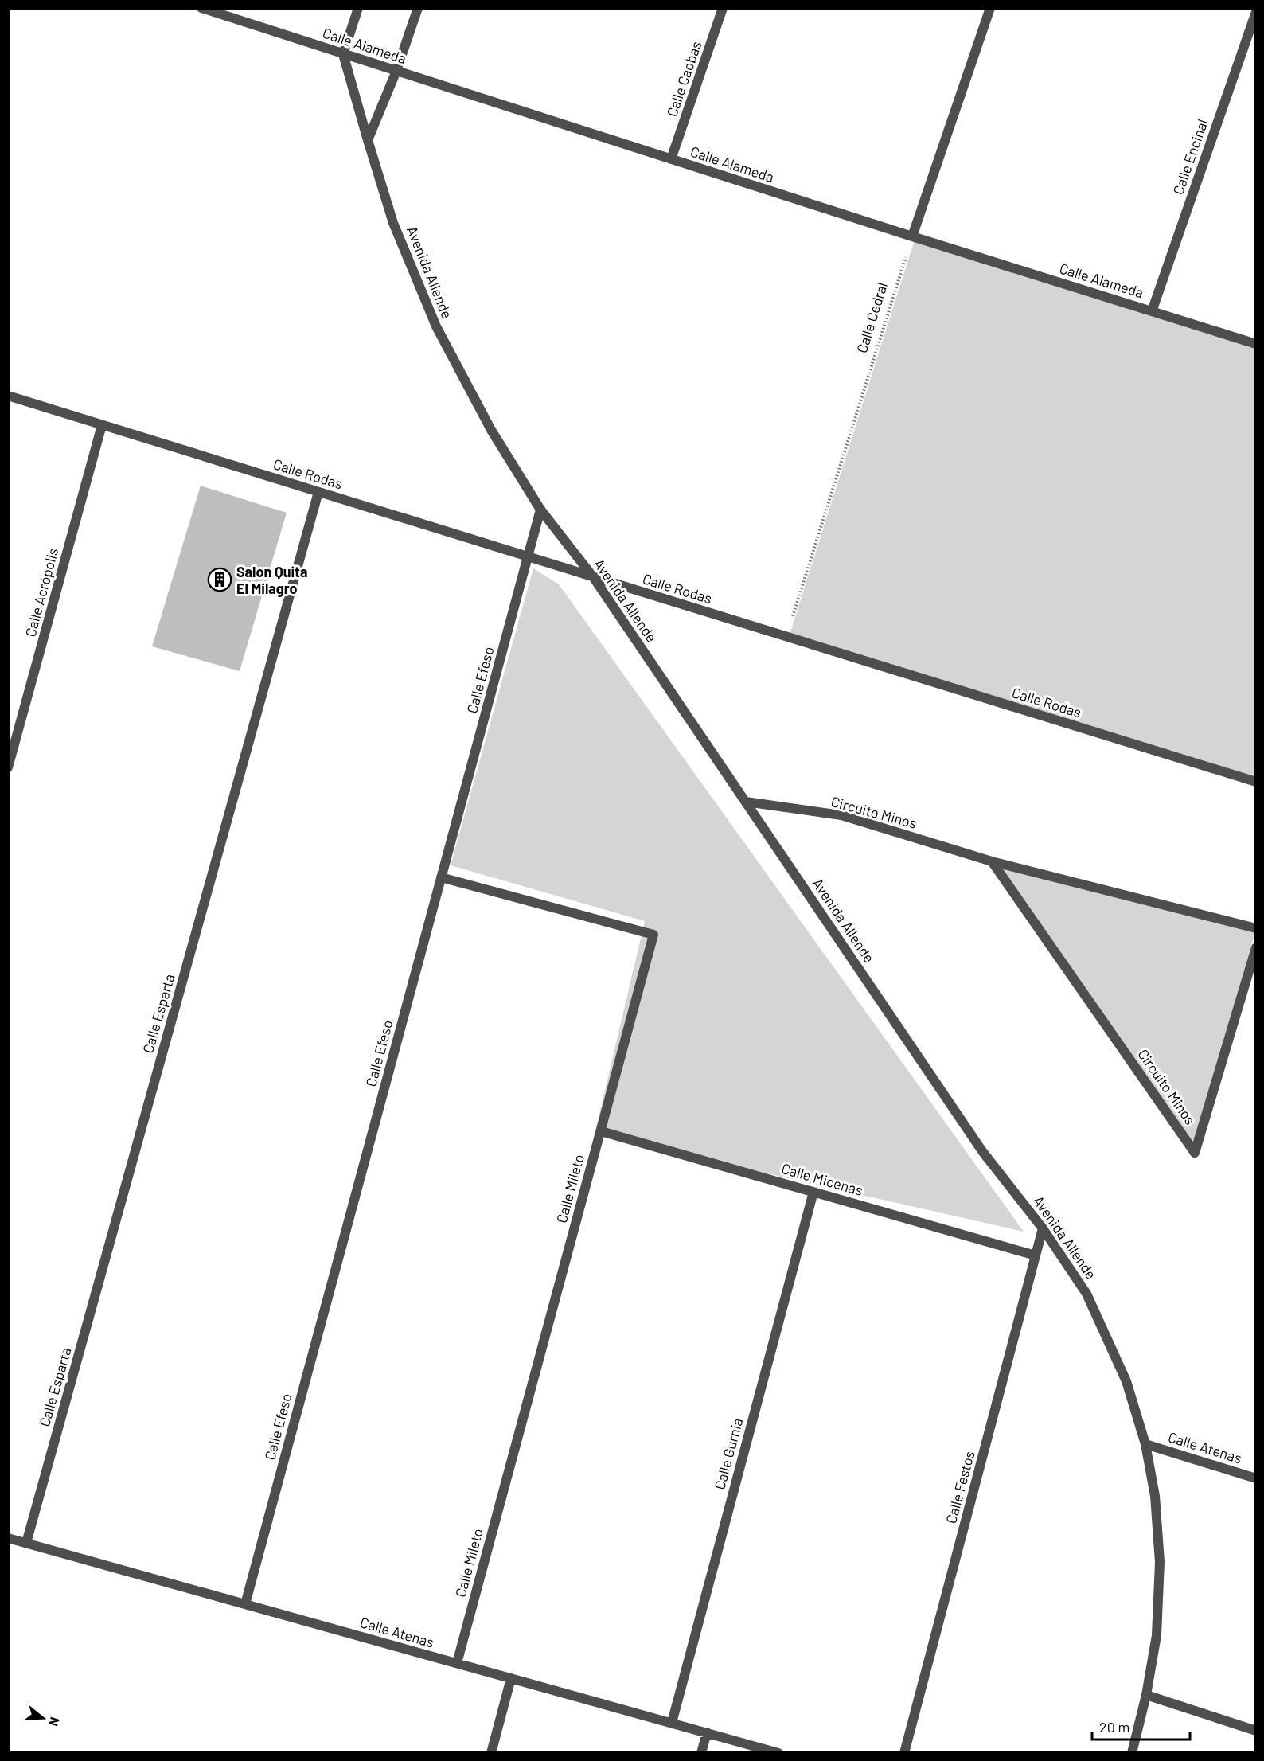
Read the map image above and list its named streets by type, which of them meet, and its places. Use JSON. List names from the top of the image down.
{
  "streets": {
    "street": [
      "Calle Alameda",
      "Calle Caobas",
      "Calle Encinal",
      "Avenida Allende",
      "Calle Rodas",
      "Calle Acrópolis",
      "Calle Efeso",
      "Circuito Minos",
      "Calle Esparta",
      "Calle Micenas",
      "Calle Mileto",
      "Calle Atenas",
      "Calle Gurnia",
      "Calle Festos"
    ],
    "path": ["Calle Cedral"]
  },
  "crossings": [
    ["Calle Alameda", "Calle Caobas"],
    ["Calle Alameda", "Calle Encinal"],
    ["Calle Alameda", "Avenida Allende"],
    ["Calle Alameda", "Calle Cedral"],
    ["Avenida Allende", "Calle Rodas"],
    ["Avenida Allende", "Calle Efeso"],
    ["Avenida Allende", "Circuito Minos"],
    ["Avenida Allende", "Calle Atenas"],
    ["Avenida Allende", "Calle Festos"],
    ["Calle Cedral", "Calle Rodas"],
    ["Calle Rodas", "Calle Acrópolis"],
    ["Calle Rodas", "Calle Efeso"],
    ["Calle Rodas", "Calle Esparta"],
    ["Calle Efeso", "Calle Mileto"],
    ["Calle Efeso", "Calle Atenas"],
    ["Calle Esparta", "Calle Atenas"],
    ["Calle Micenas", "Calle Mileto"],
    ["Calle Micenas", "Calle Gurnia"],
    ["Calle Micenas", "Calle Festos"],
    ["Calle Mileto", "Calle Atenas"],
    ["Calle Atenas", "Calle Gurnia"]
  ],
  "places": {
    "building": ["Salon Quita El Milagro"]
  },
  "scale_bar": "20 m",
  "north": "right"
}
